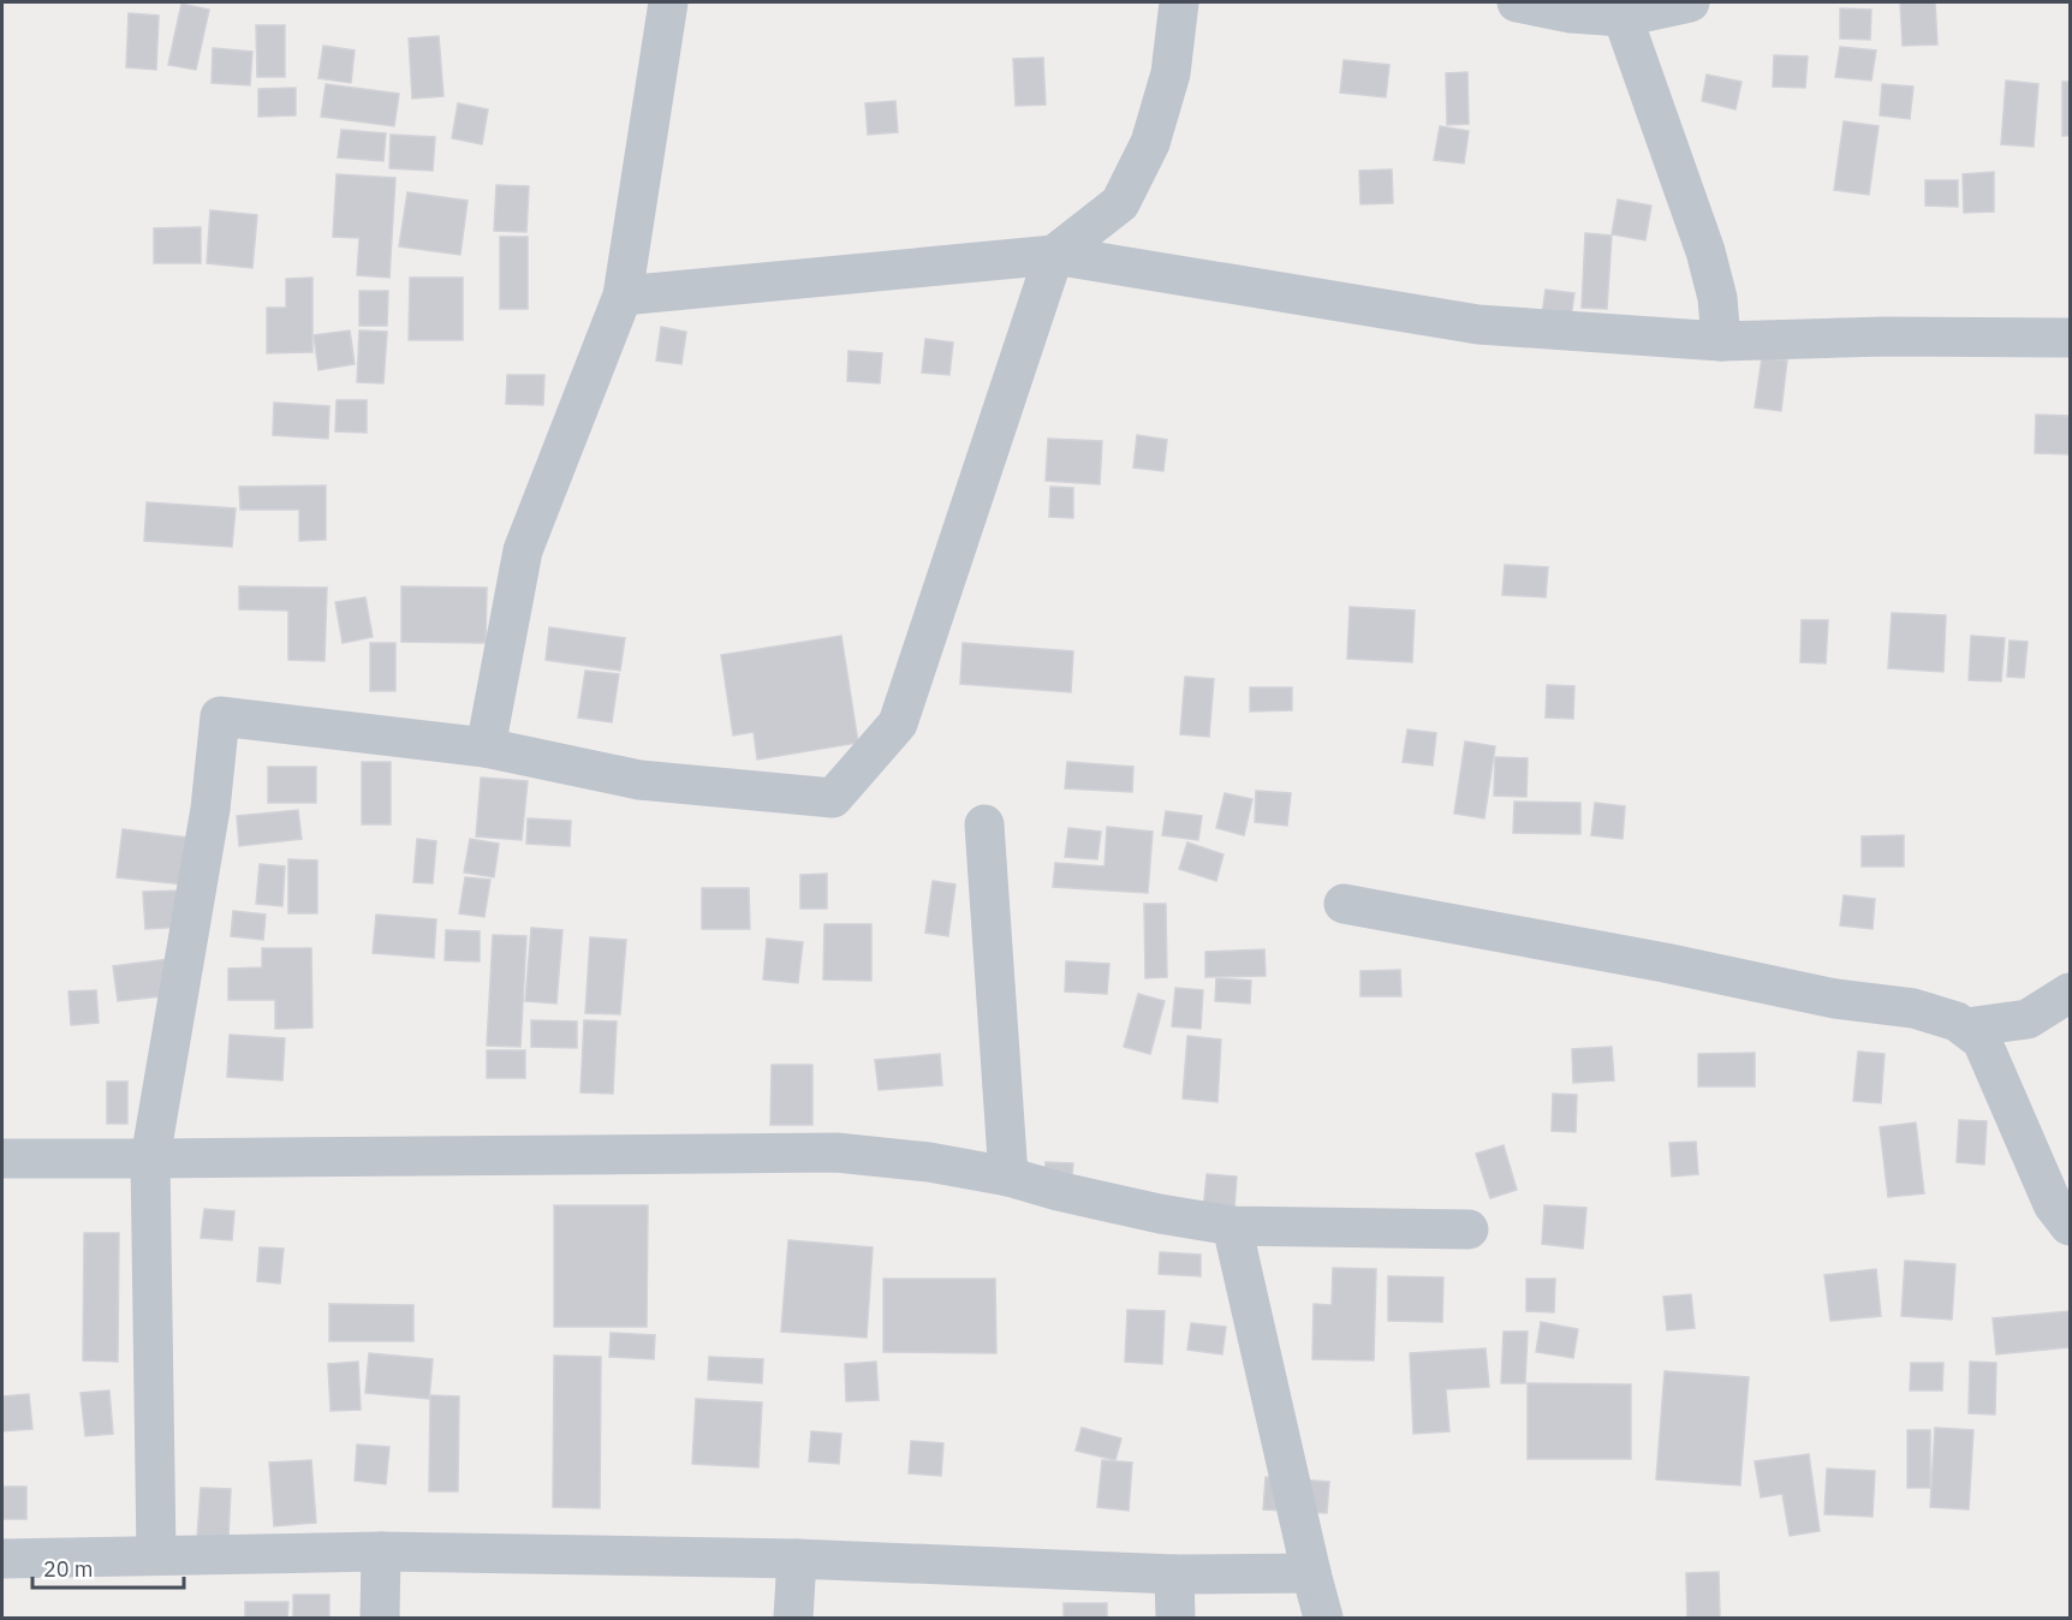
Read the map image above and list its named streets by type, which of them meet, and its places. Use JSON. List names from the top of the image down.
{
  "scale_bar": "20 m"
}
